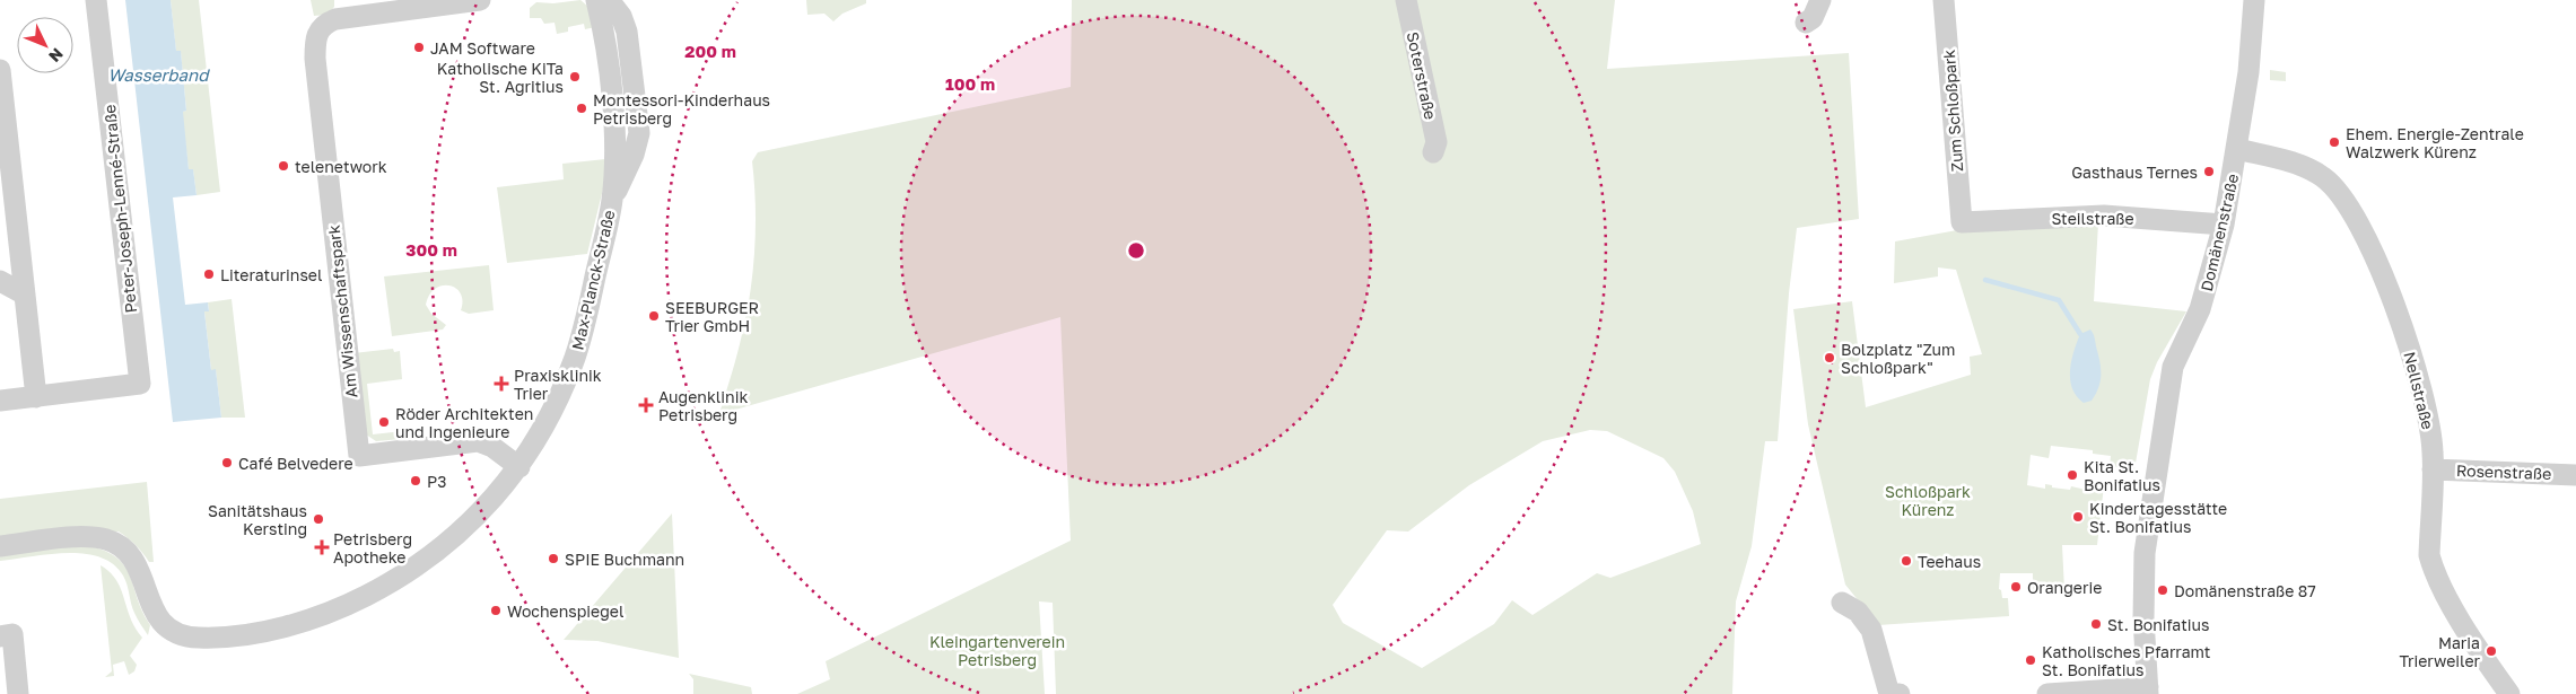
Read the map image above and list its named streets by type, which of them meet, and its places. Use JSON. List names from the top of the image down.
{
  "streets": {
    "street": [
      "Soterstraße",
      "Zum Schloßpark",
      "Peter-Joseph-Lenné-Straße",
      "Steilstraße",
      "Domänenstraße",
      "Max-Planck-Straße",
      "Am Wissenschaftspark",
      "Nellstraße",
      "Rosenstraße"
    ]
  },
  "crossings": [
    ["Zum Schloßpark", "Steilstraße"],
    ["Steilstraße", "Domänenstraße"],
    ["Domänenstraße", "Nellstraße"],
    ["Max-Planck-Straße", "Am Wissenschaftspark"],
    ["Nellstraße", "Rosenstraße"]
  ],
  "water": ["Wasserband"],
  "parks": ["Schloßpark Kürenz", "Kleingartenverein Petrisberg"],
  "places": {
    "other": [
      "JAM Software",
      "Katholische KiTa St. Agritius",
      "Montessori-Kinderhaus Petrisberg",
      "Ehem. Energie-Zentrale Walzwerk Kürenz",
      "telenetwork",
      "Gasthaus Ternes",
      "Literaturinsel",
      "SEEBURGER Trier GmbH",
      "Bolzplatz \"Zum Schloßpark\"",
      "Röder Architekten und Ingenieure",
      "Café Belvedere",
      "Kita St. Bonifatius",
      "P3",
      "Kindertagesstätte St. Bonifatius",
      "Sanitätshaus Kersting",
      "SPIE Buchmann",
      "Teehaus",
      "Orangerie",
      "Domänenstraße 87",
      "Wochenspiegel",
      "St. Bonifatius",
      "Maria Trierweiler",
      "Katholisches Pfarramt St. Bonifatius"
    ],
    "health": ["Praxisklinik Trier", "Augenklinik Petrisberg", "Petrisberg Apotheke"]
  },
  "north": "bottom right",
  "rings": ["200 m", "100 m", "300 m"]
}
